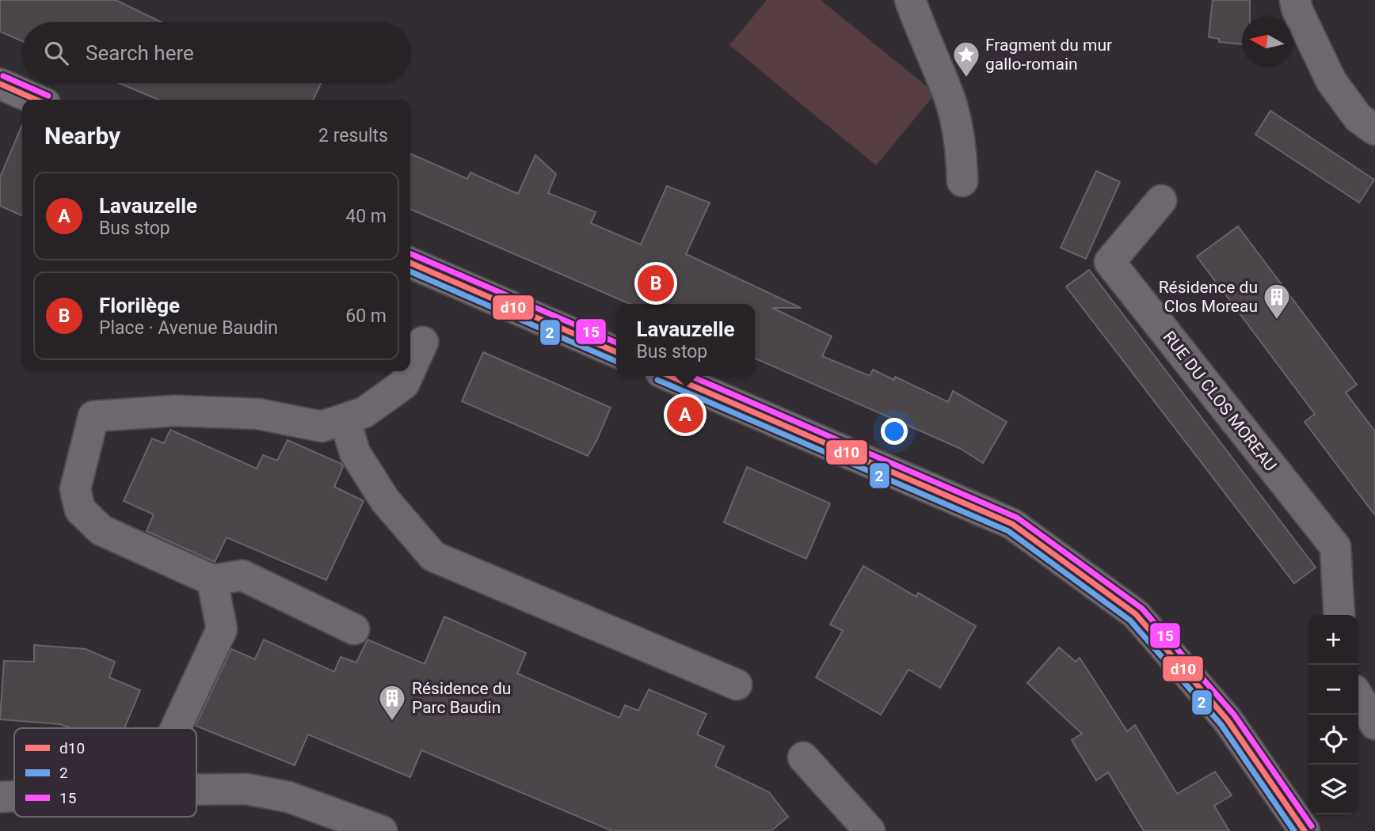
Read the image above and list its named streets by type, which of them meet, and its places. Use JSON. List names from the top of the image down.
{
  "streets": {
    "street": ["RUE DU CLOS MOREAU"]
  },
  "places": {
    "place": ["Fragment du mur gallo-romain"],
    "building": ["Résidence du Clos Moreau", "Résidence du Parc Baudin"]
  },
  "lines": ["transit line 15", "transit line d10", "transit line 2"],
  "legend": ["d10", "2", "15"],
  "north": "left",
  "page": {
    "search": "Search here",
    "heading": ["Nearby", "2 results"],
    "list": [
      {
        "mark": "A",
        "name": "Lavauzelle",
        "note": "Bus stop",
        "value": "40 m"
      },
      {
        "mark": "B",
        "name": "Florilège",
        "note": "Place · Avenue Baudin",
        "value": "60 m"
      }
    ],
    "pins": ["B", "A"],
    "popup": ["Lavauzelle", "Bus stop"],
    "map_buttons": ["+", "−"]
  }
}
